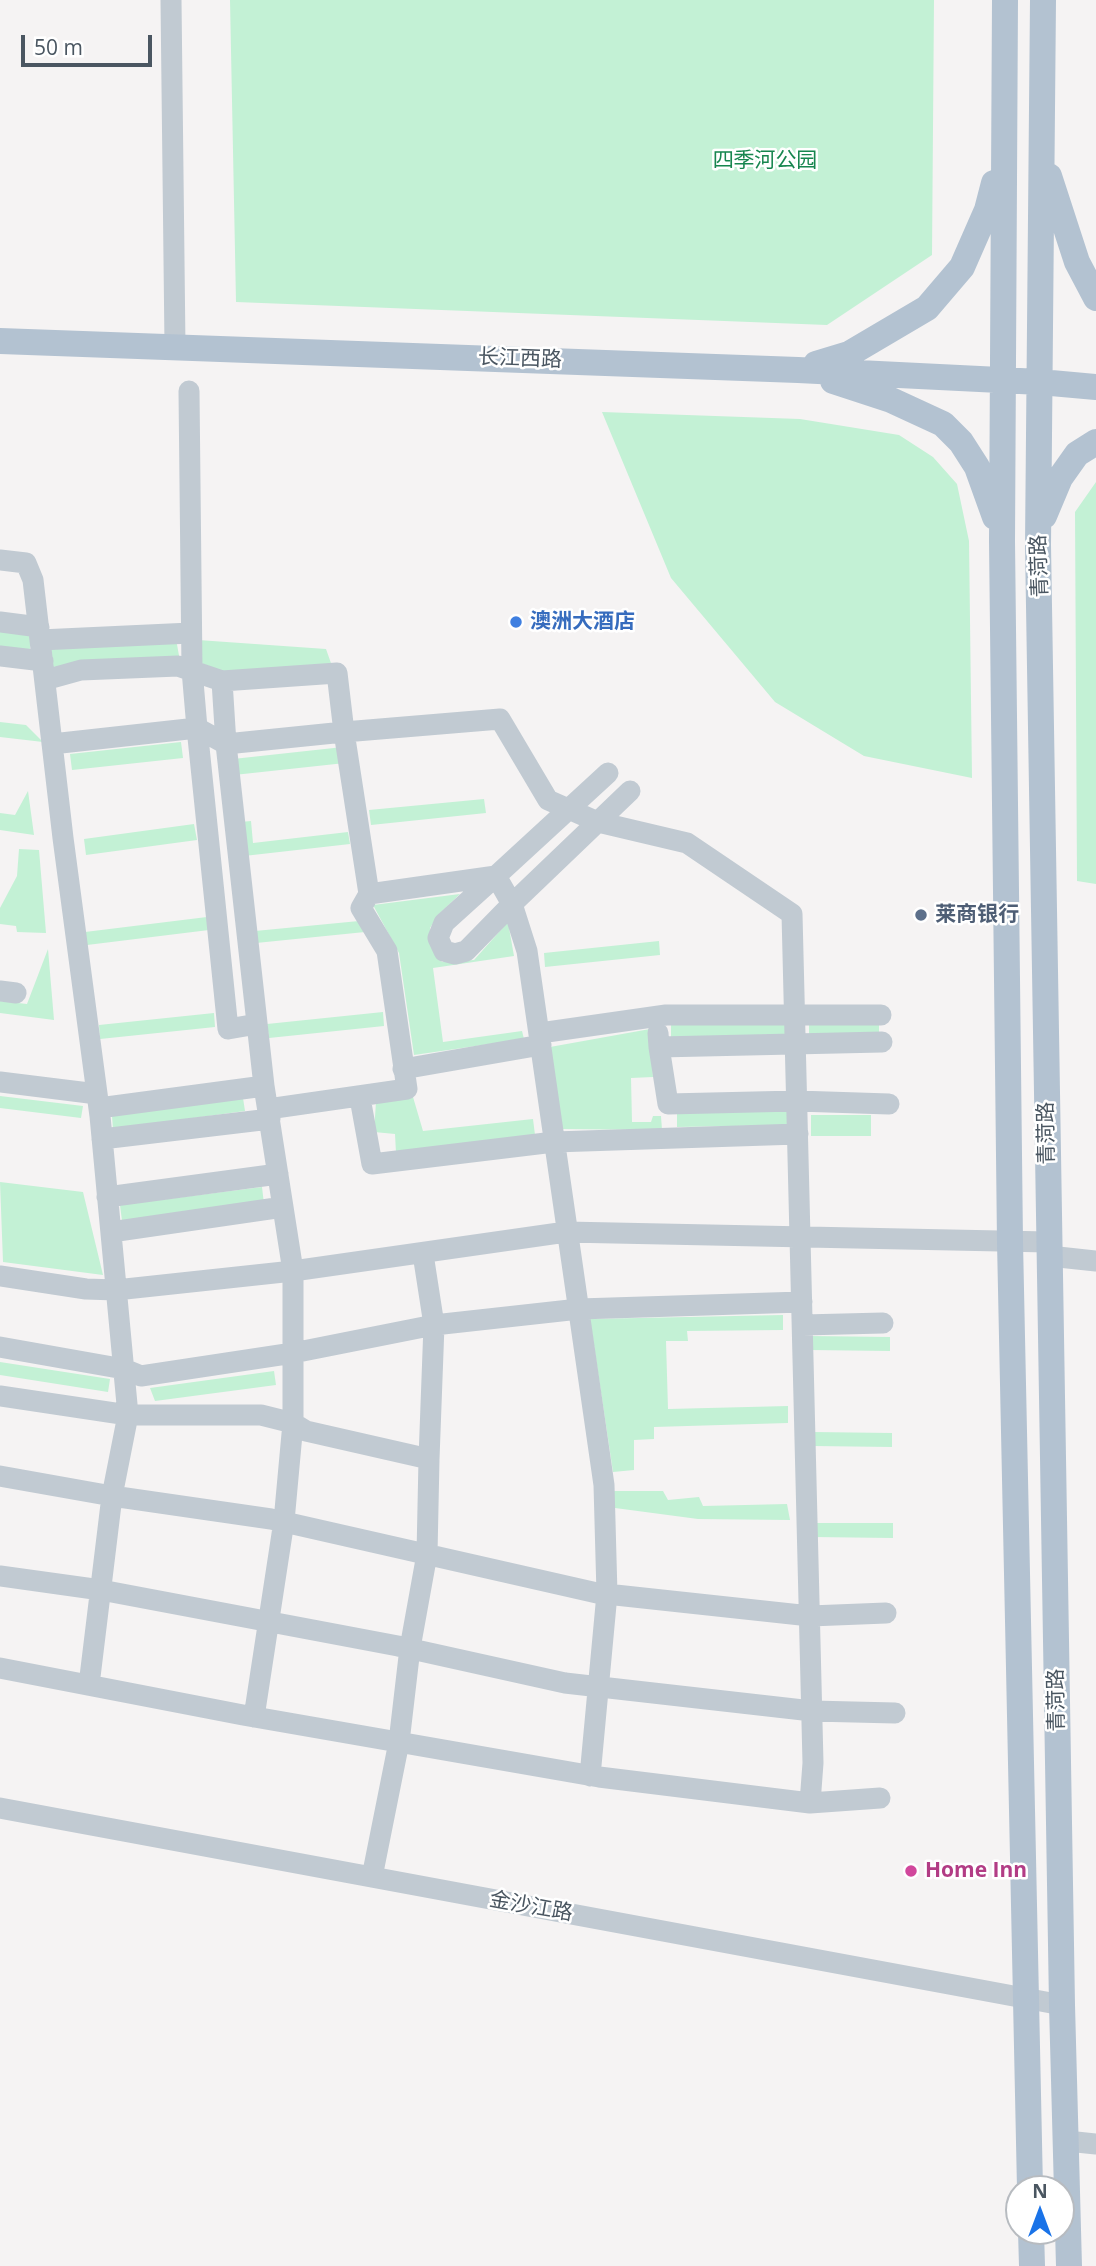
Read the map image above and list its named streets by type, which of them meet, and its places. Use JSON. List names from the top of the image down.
{
  "streets": {
    "main road": ["长江西路", "青菏路"],
    "street": ["金沙江路"]
  },
  "crossings": [
    ["长江西路", "青菏路"],
    ["青菏路", "金沙江路"]
  ],
  "parks": ["四季河公园"],
  "places": ["澳洲大酒店", "莱商银行", "Home Inn"],
  "scale_bar": "50 m",
  "north": "top"
}
